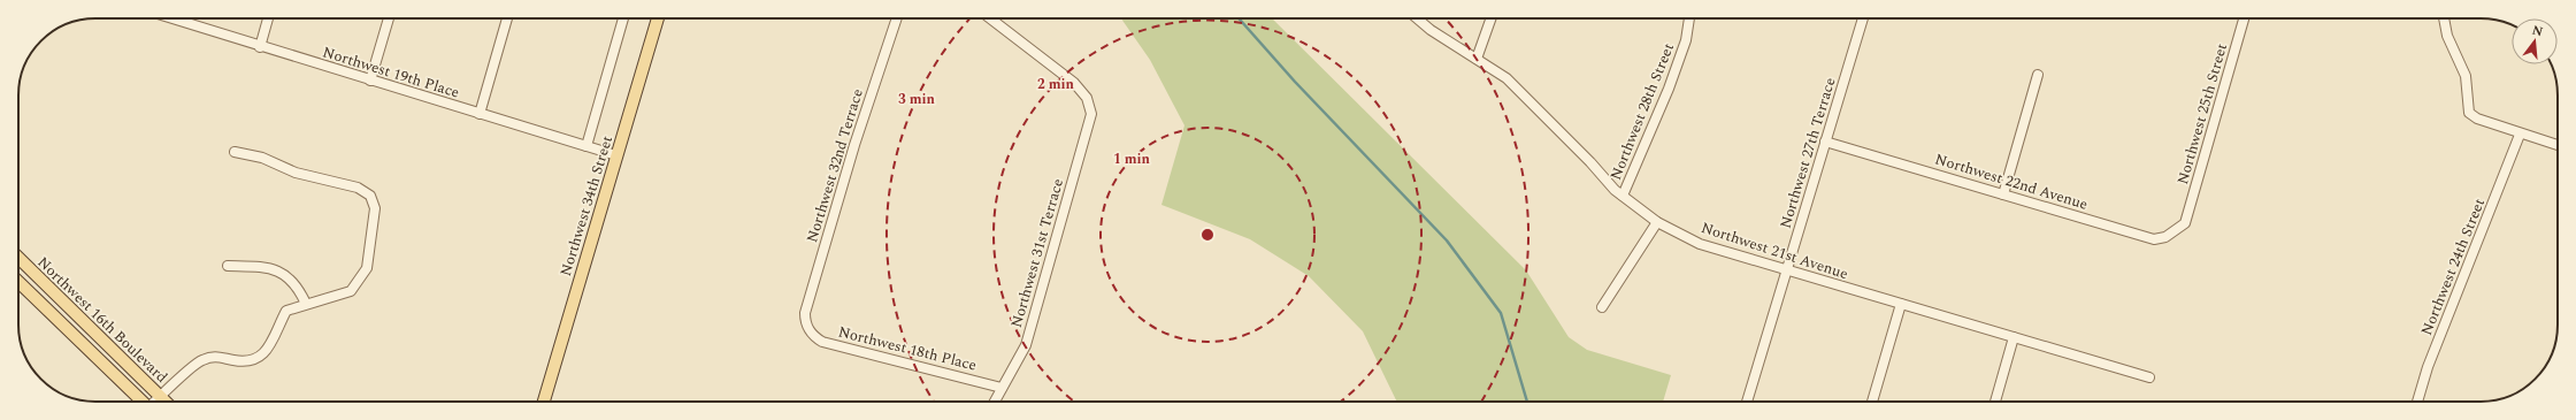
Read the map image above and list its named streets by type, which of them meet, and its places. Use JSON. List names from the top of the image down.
{
  "streets": {
    "main road": ["Northwest 34th Street", "Northwest 16th Boulevard"],
    "street": [
      "Northwest 19th Place",
      "Northwest 28th Street",
      "Northwest 25th Street",
      "Northwest 27th Terrace",
      "Northwest 32nd Terrace",
      "Northwest 22nd Avenue",
      "Northwest 21st Avenue",
      "Northwest 31st Terrace",
      "Northwest 24th Street",
      "Northwest 18th Place"
    ]
  },
  "crossings": [
    ["Northwest 19th Place", "Northwest 34th Street"],
    ["Northwest 28th Street", "Northwest 21st Avenue"],
    ["Northwest 25th Street", "Northwest 22nd Avenue"],
    ["Northwest 27th Terrace", "Northwest 22nd Avenue"],
    ["Northwest 27th Terrace", "Northwest 21st Avenue"],
    ["Northwest 32nd Terrace", "Northwest 18th Place"],
    ["Northwest 31st Terrace", "Northwest 18th Place"]
  ],
  "north": "top",
  "rings": ["2 min", "3 min", "1 min"]
}
